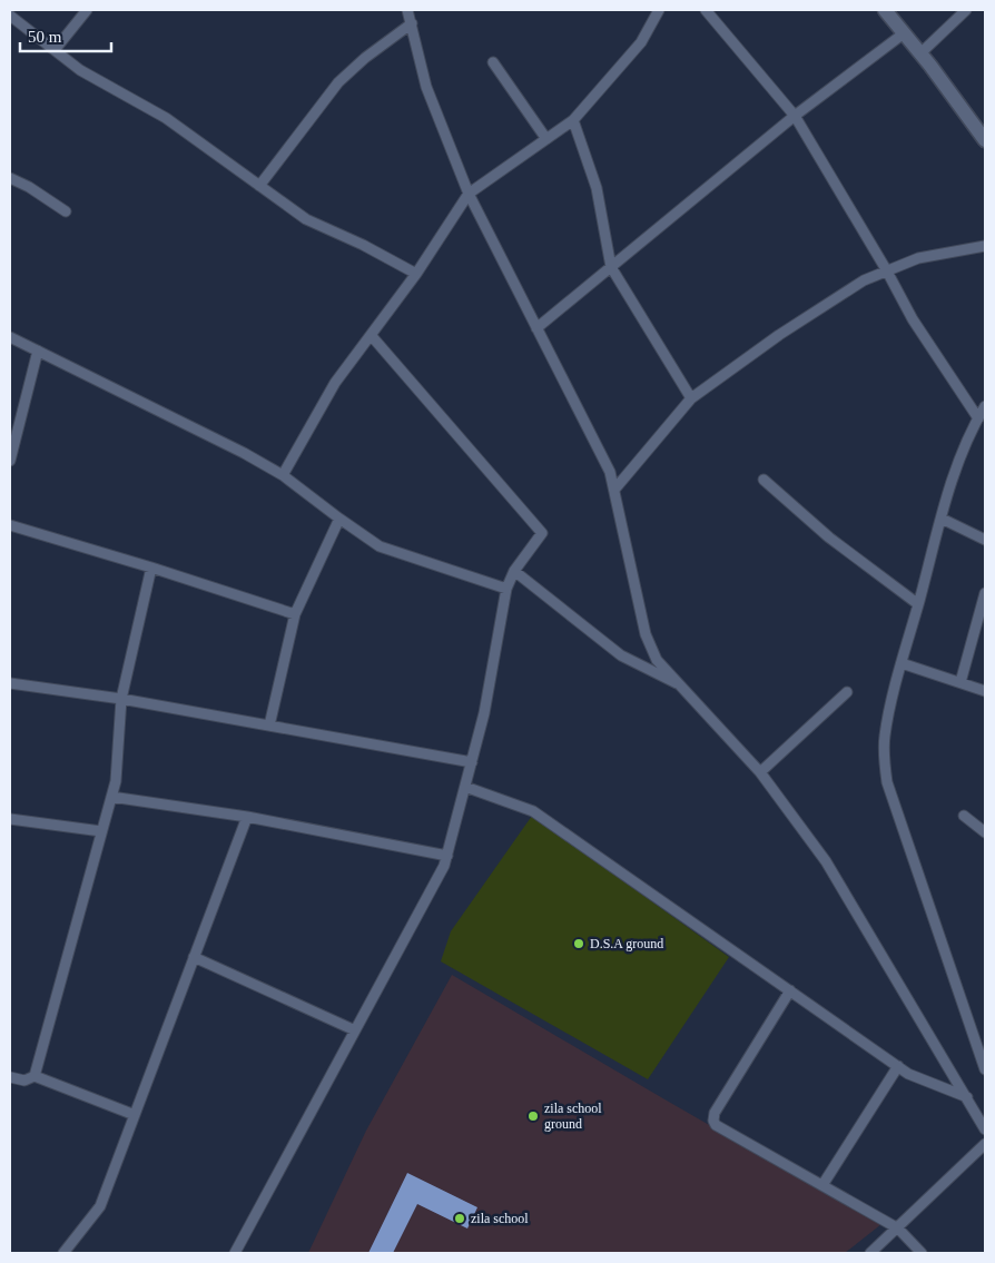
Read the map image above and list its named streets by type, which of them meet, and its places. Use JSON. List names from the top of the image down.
{
  "places": ["D.S.A ground", "zila school ground", "zila school"],
  "scale_bar": "50 m"
}
